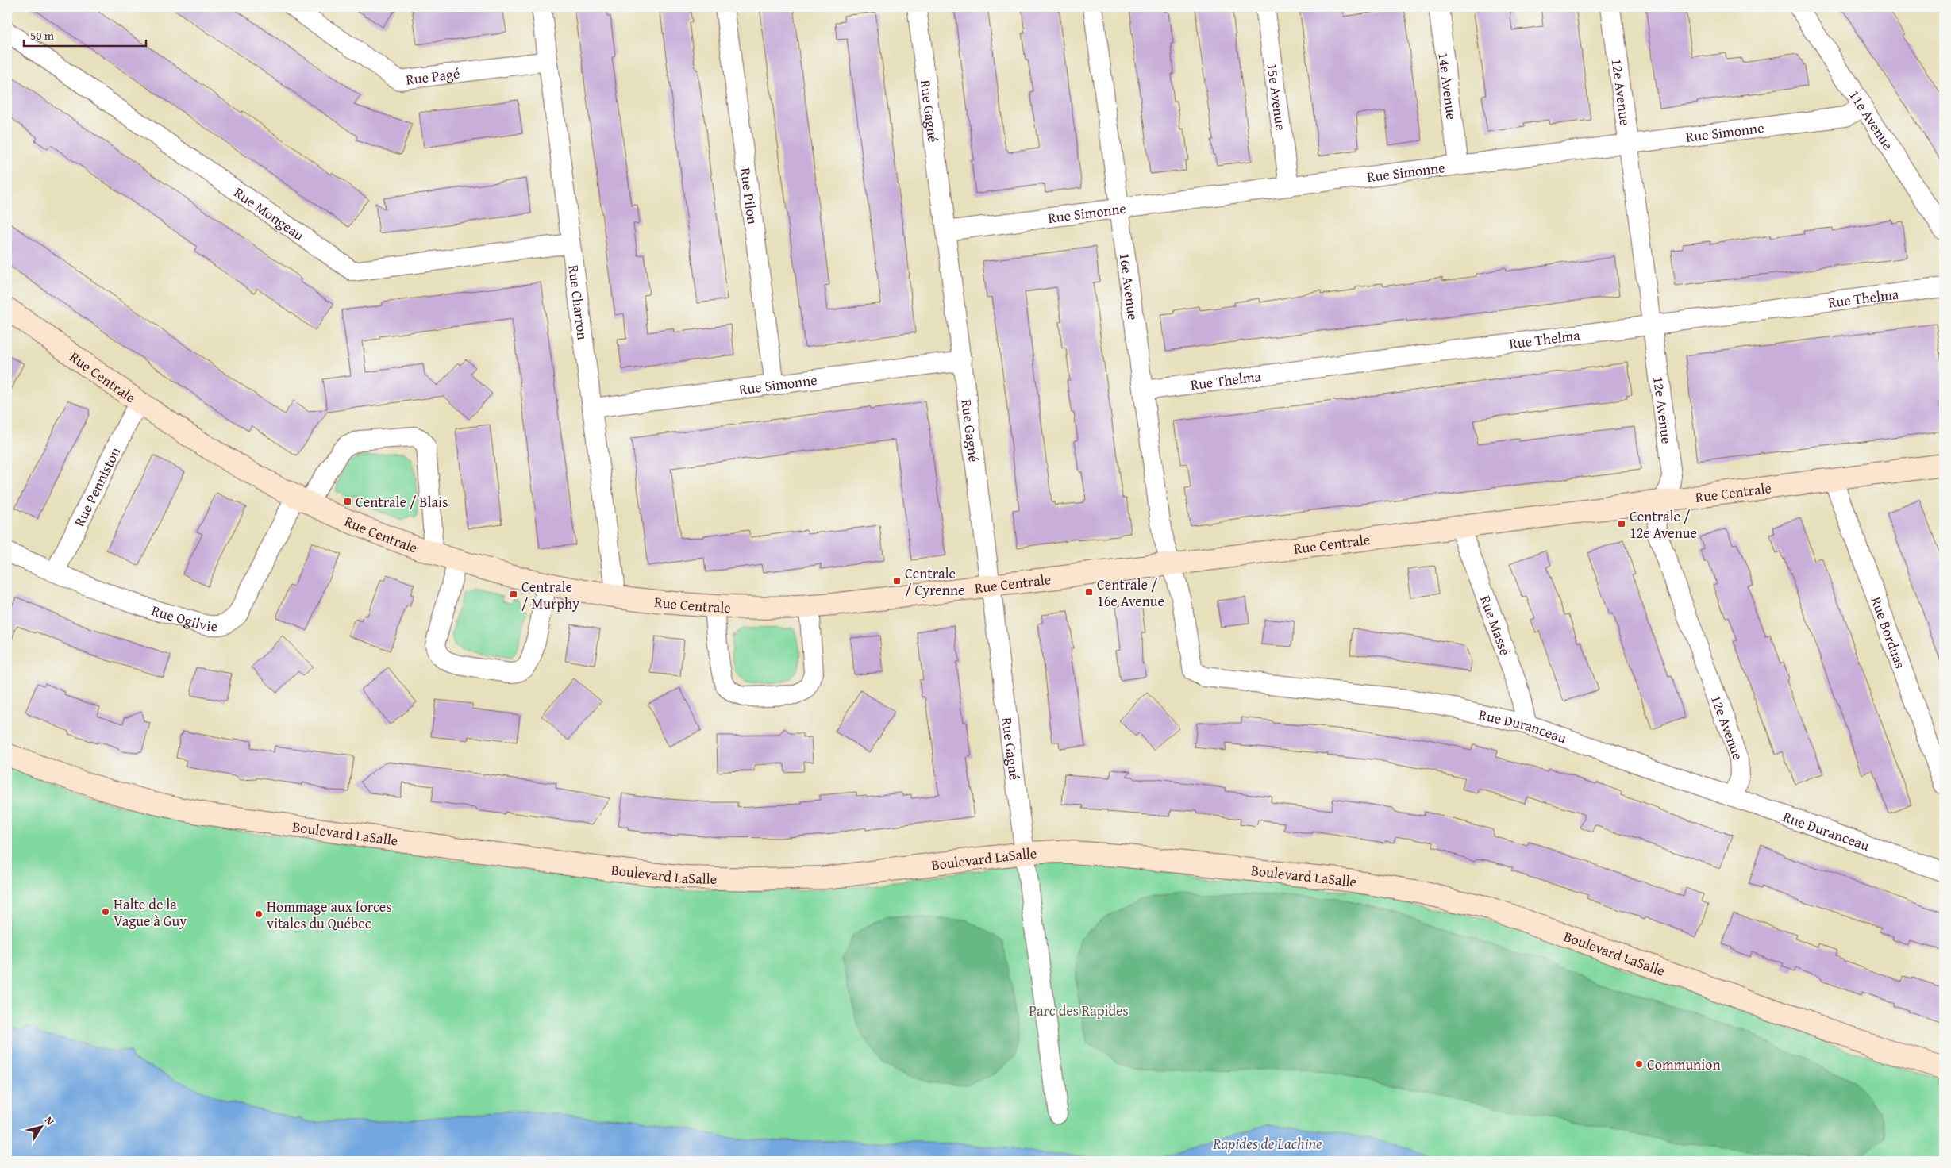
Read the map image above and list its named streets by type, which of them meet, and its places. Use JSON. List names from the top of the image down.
{
  "streets": {
    "street": [
      "Rue Pagé",
      "14e Avenue",
      "12e Avenue",
      "15e Avenue",
      "Rue Gagné",
      "11e Avenue",
      "Rue Simonne",
      "Rue Pilon",
      "Rue Mongeau",
      "16e Avenue",
      "Rue Thelma",
      "Rue Charron",
      "Rue Centrale",
      "Rue Penniston",
      "Rue Ogilvie",
      "Rue Massé",
      "Rue Borduas",
      "Rue Duranceau",
      "Boulevard LaSalle"
    ]
  },
  "crossings": [
    ["Rue Pagé", "Rue Charron"],
    ["14e Avenue", "Rue Simonne"],
    ["12e Avenue", "Rue Simonne"],
    ["12e Avenue", "Rue Thelma"],
    ["12e Avenue", "Rue Centrale"],
    ["12e Avenue", "Rue Duranceau"],
    ["15e Avenue", "Rue Simonne"],
    ["Rue Gagné", "Rue Simonne"],
    ["Rue Gagné", "Rue Centrale"],
    ["Rue Gagné", "Boulevard LaSalle"],
    ["11e Avenue", "Rue Simonne"],
    ["Rue Simonne", "Rue Pilon"],
    ["Rue Simonne", "16e Avenue"],
    ["Rue Simonne", "Rue Charron"],
    ["Rue Mongeau", "Rue Charron"],
    ["16e Avenue", "Rue Thelma"],
    ["16e Avenue", "Rue Centrale"],
    ["16e Avenue", "Rue Duranceau"],
    ["Rue Charron", "Rue Centrale"],
    ["Rue Centrale", "Rue Penniston"],
    ["Rue Centrale", "Rue Ogilvie"],
    ["Rue Centrale", "Rue Massé"],
    ["Rue Centrale", "Rue Borduas"],
    ["Rue Centrale", "Rue Duranceau"],
    ["Rue Penniston", "Rue Ogilvie"],
    ["Rue Massé", "Rue Duranceau"]
  ],
  "water": ["Rapides de Lachine"],
  "parks": ["Parc des Rapides"],
  "places": {
    "transit": [
      "Centrale / Blais",
      "Centrale / 12e Avenue",
      "Centrale / Cyrenne",
      "Centrale / 16e Avenue",
      "Centrale / Murphy"
    ],
    "other": ["Halte de la Vague à Guy", "Hommage aux forces vitales du Québec", "Communion"]
  },
  "scale_bar": "50 m",
  "north": "top right"
}
